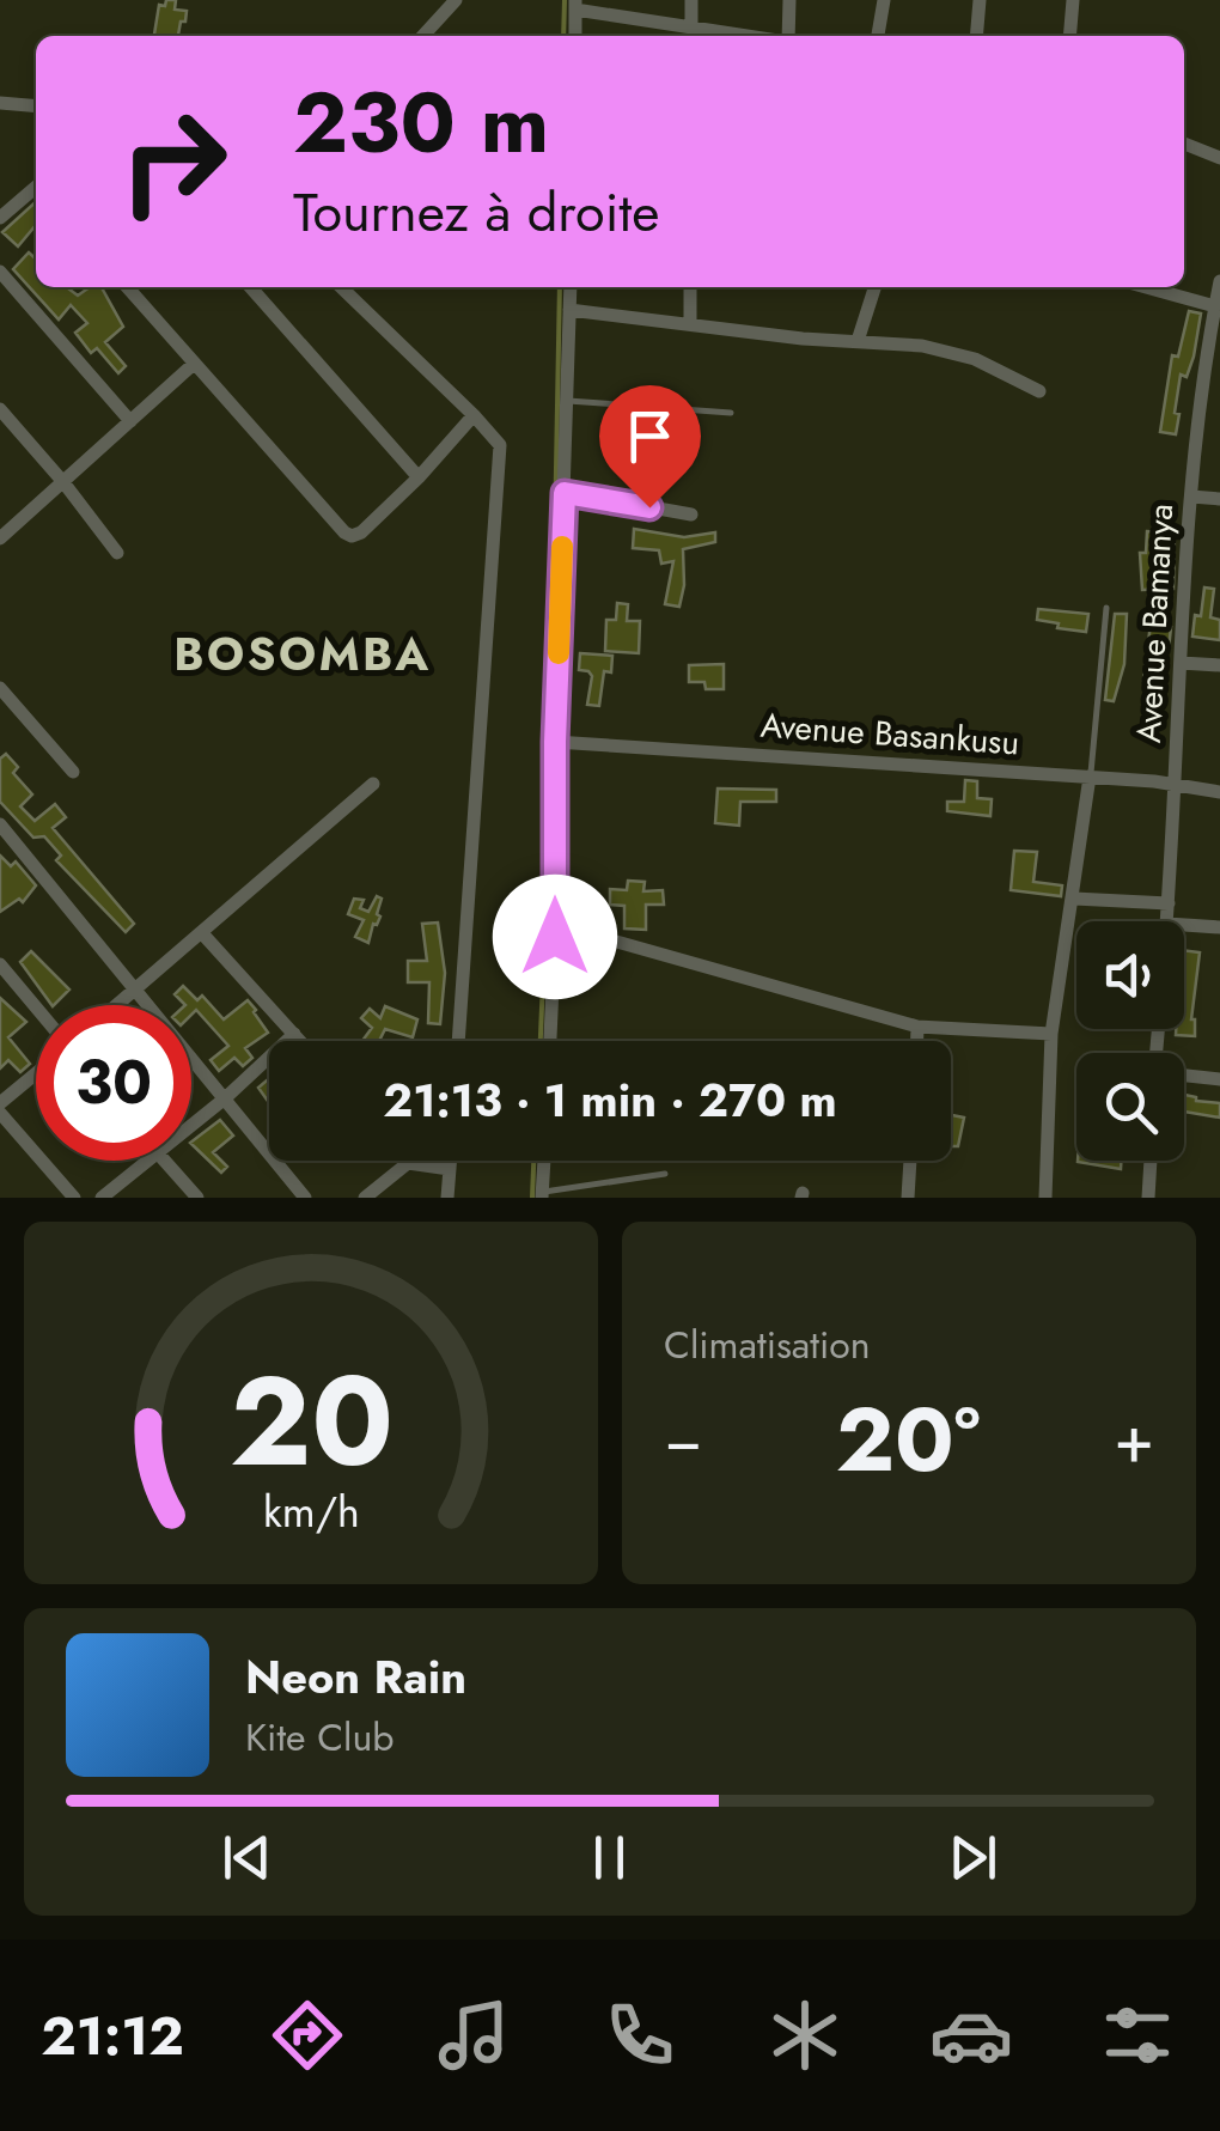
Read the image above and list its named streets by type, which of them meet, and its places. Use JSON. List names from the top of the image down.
{
  "streets": {
    "street": ["Avenue Bamanya", "Avenue Basankusu"]
  },
  "crossings": [
    ["Avenue Bamanya", "Avenue Basankusu"]
  ],
  "districts": ["BOSOMBA"],
  "page": {
    "turn": ["230 m", "Tournez à droite"],
    "limit": "30",
    "trip": "21:13 · 1 min · 270 m",
    "tile": "Climatisation",
    "heat": ["−", "20°", "+"],
    "song": ["Neon Rain", "Kite Club"],
    "tabs": "21:12",
    "gauge": ["20", "km/h"]
  }
}
